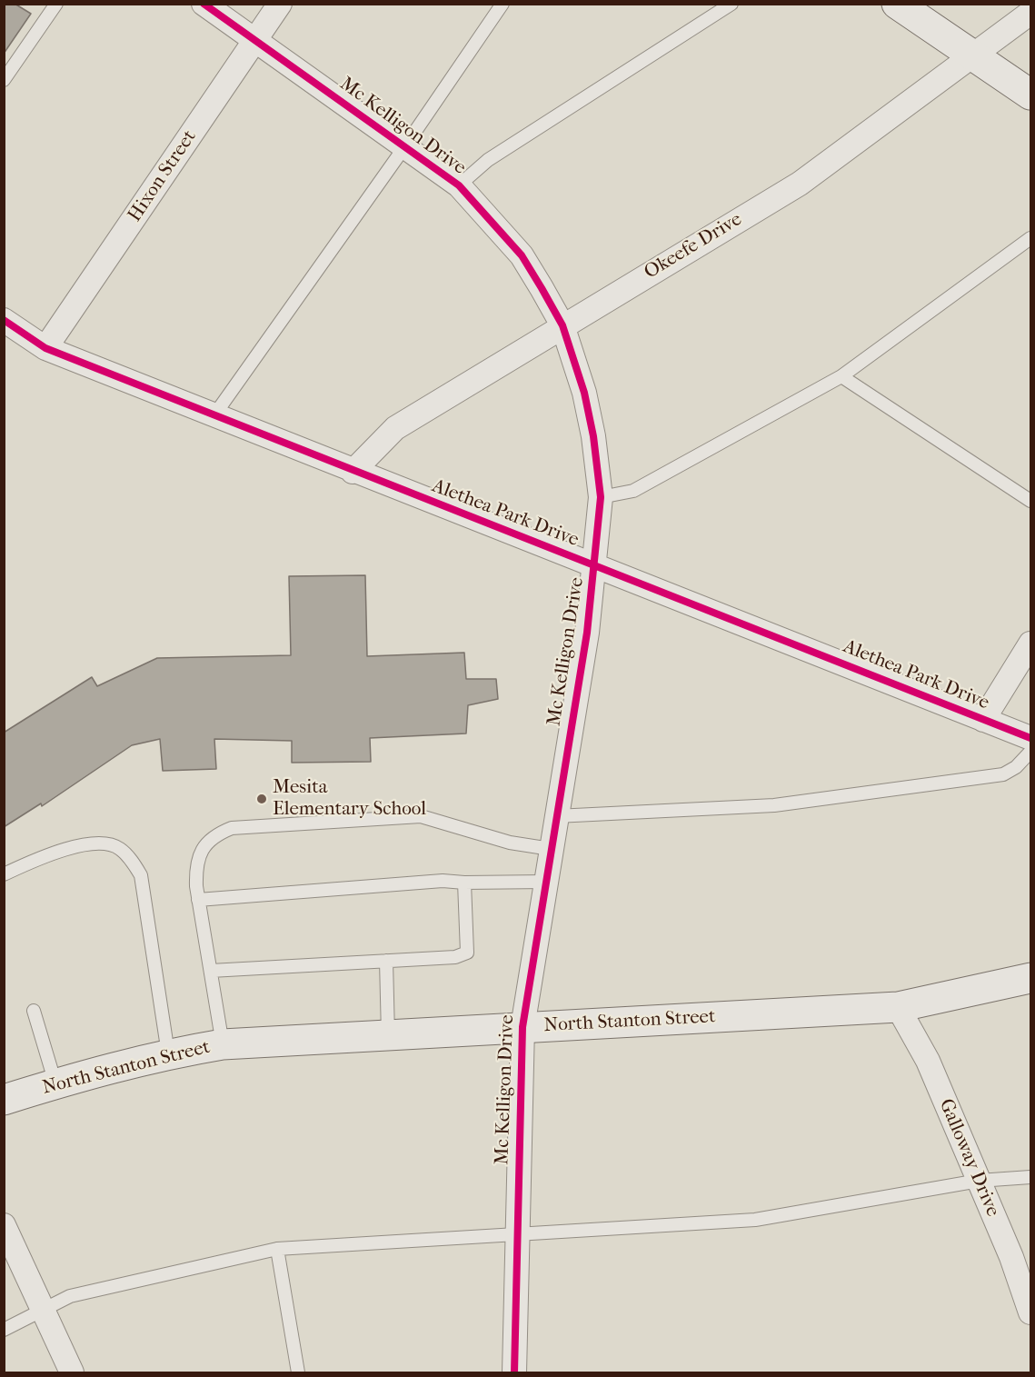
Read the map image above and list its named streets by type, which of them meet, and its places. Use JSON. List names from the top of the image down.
{
  "streets": {
    "street": [
      "Mc Kelligon Drive",
      "Hixon Street",
      "Okeefe Drive",
      "Alethea Park Drive",
      "North Stanton Street",
      "Galloway Drive"
    ]
  },
  "crossings": [
    ["Mc Kelligon Drive", "Hixon Street"],
    ["Mc Kelligon Drive", "Okeefe Drive"],
    ["Mc Kelligon Drive", "Alethea Park Drive"],
    ["Mc Kelligon Drive", "North Stanton Street"],
    ["Hixon Street", "Alethea Park Drive"],
    ["Okeefe Drive", "Alethea Park Drive"],
    ["North Stanton Street", "Galloway Drive"]
  ],
  "places": ["Mesita Elementary School"]
}
